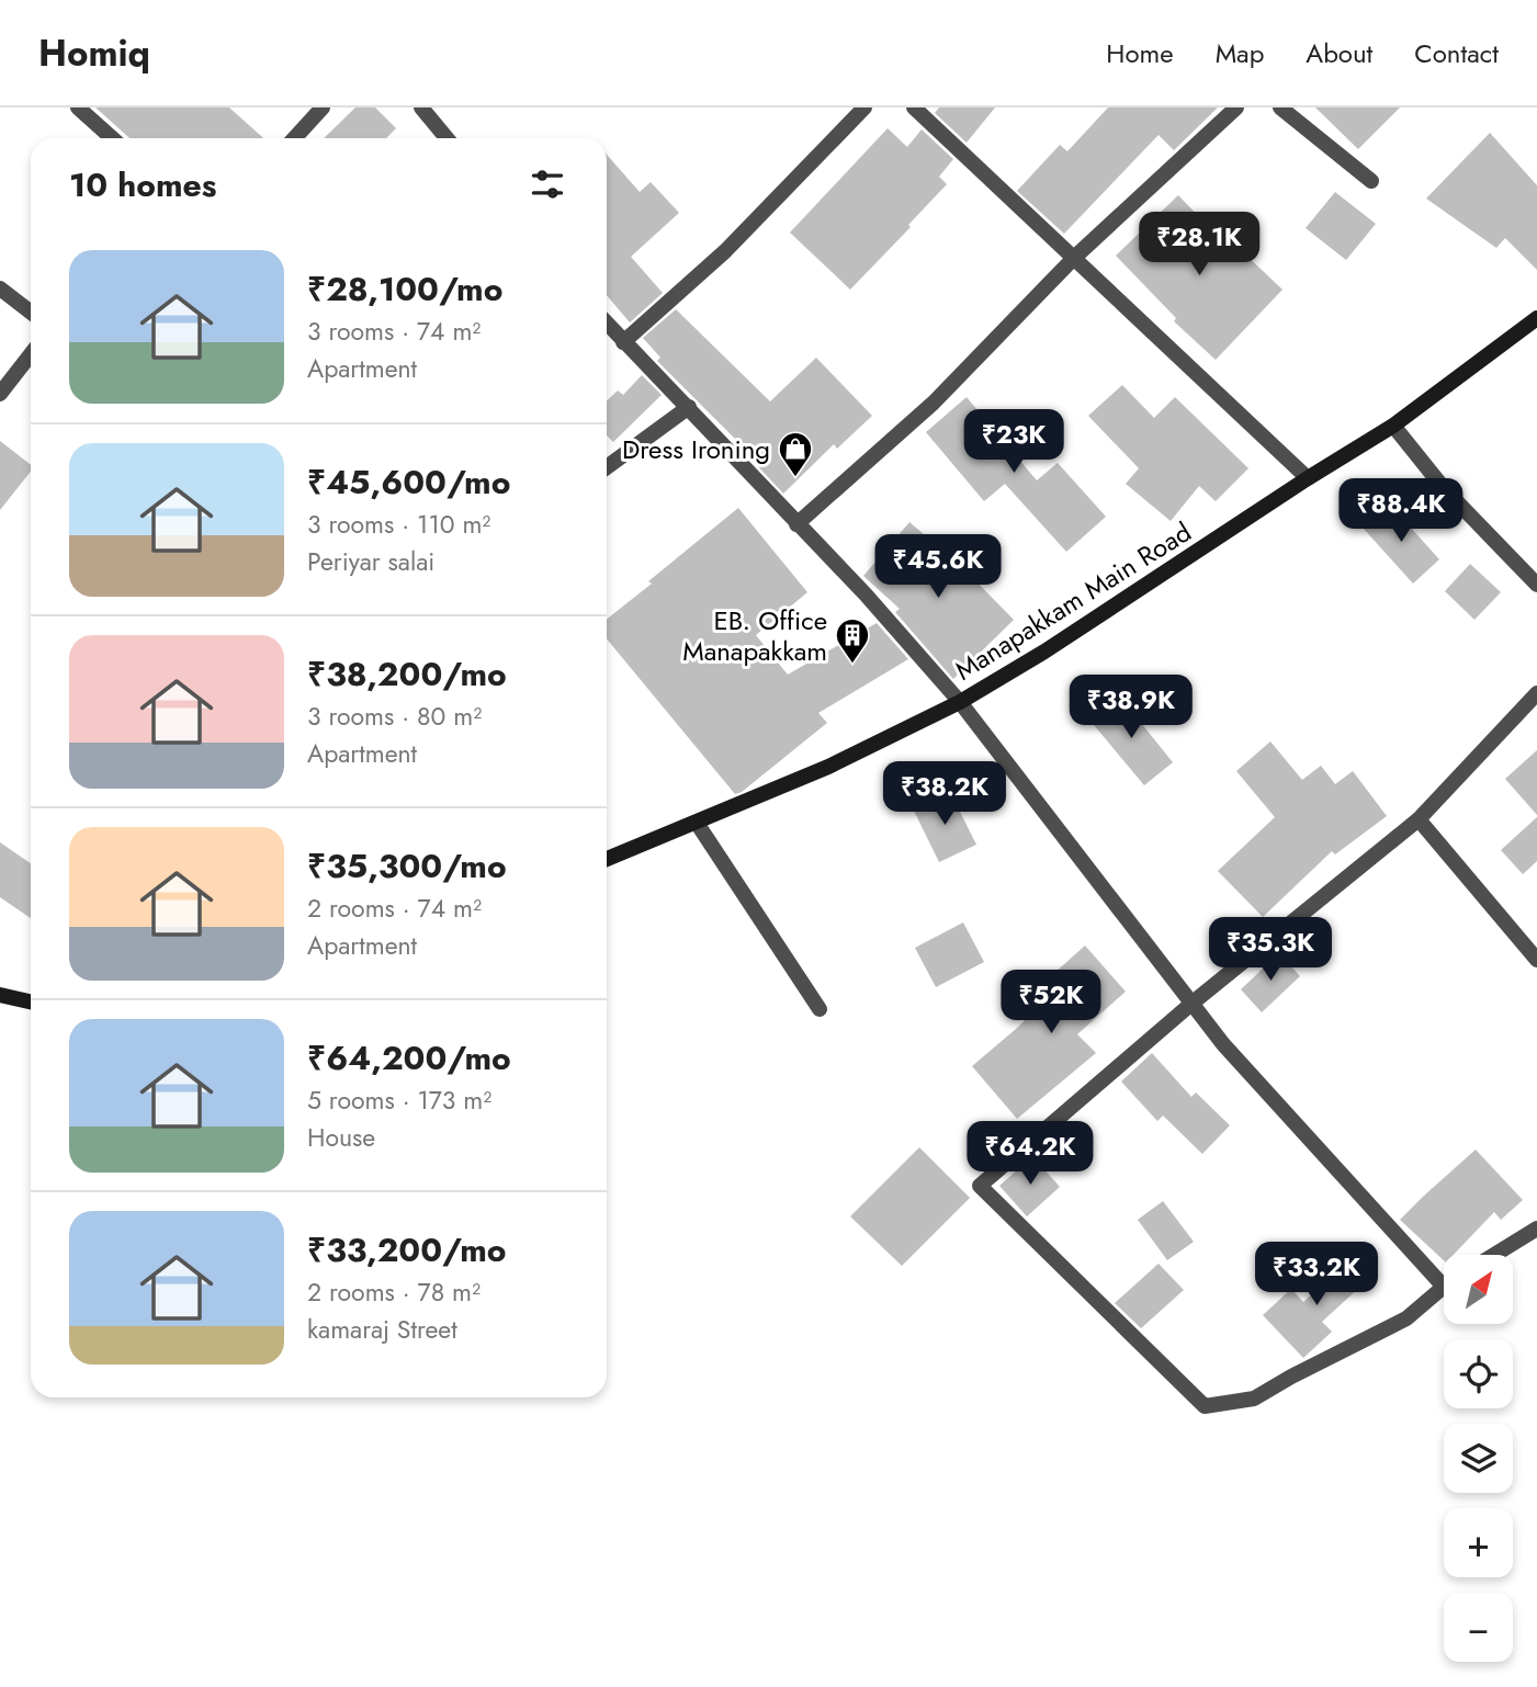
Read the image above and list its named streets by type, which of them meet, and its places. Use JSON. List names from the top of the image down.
{
  "streets": {
    "main road": ["Manapakkam Main Road"]
  },
  "places": {
    "shop": ["Dress Ironing"],
    "building": ["EB. Office Manapakkam"]
  },
  "north": "top right",
  "page": {
    "header": "Homiq",
    "nav": [
      "Home",
      "Map",
      "About",
      "Contact"
    ],
    "heading": "10 homes",
    "price": [
      "₹28.1K",
      "₹23K",
      "₹88.4K",
      "₹45.6K",
      "₹38.9K",
      "₹38.2K",
      "₹35.3K",
      "₹52K",
      "₹64.2K",
      "₹33.2K"
    ],
    "list": [
      {
        "name": "₹28,100/mo",
        "note": "3 rooms · 74 m² · Apartment"
      },
      {
        "name": "₹45,600/mo",
        "note": "3 rooms · 110 m² · Periyar salai"
      },
      {
        "name": "₹38,200/mo",
        "note": "3 rooms · 80 m² · Apartment"
      },
      {
        "name": "₹35,300/mo",
        "note": "2 rooms · 74 m² · Apartment"
      },
      {
        "name": "₹64,200/mo",
        "note": "5 rooms · 173 m² · House"
      },
      {
        "name": "₹33,200/mo",
        "note": "2 rooms · 78 m² · kamaraj Street"
      }
    ],
    "map_buttons": ["+", "−"]
  }
}
